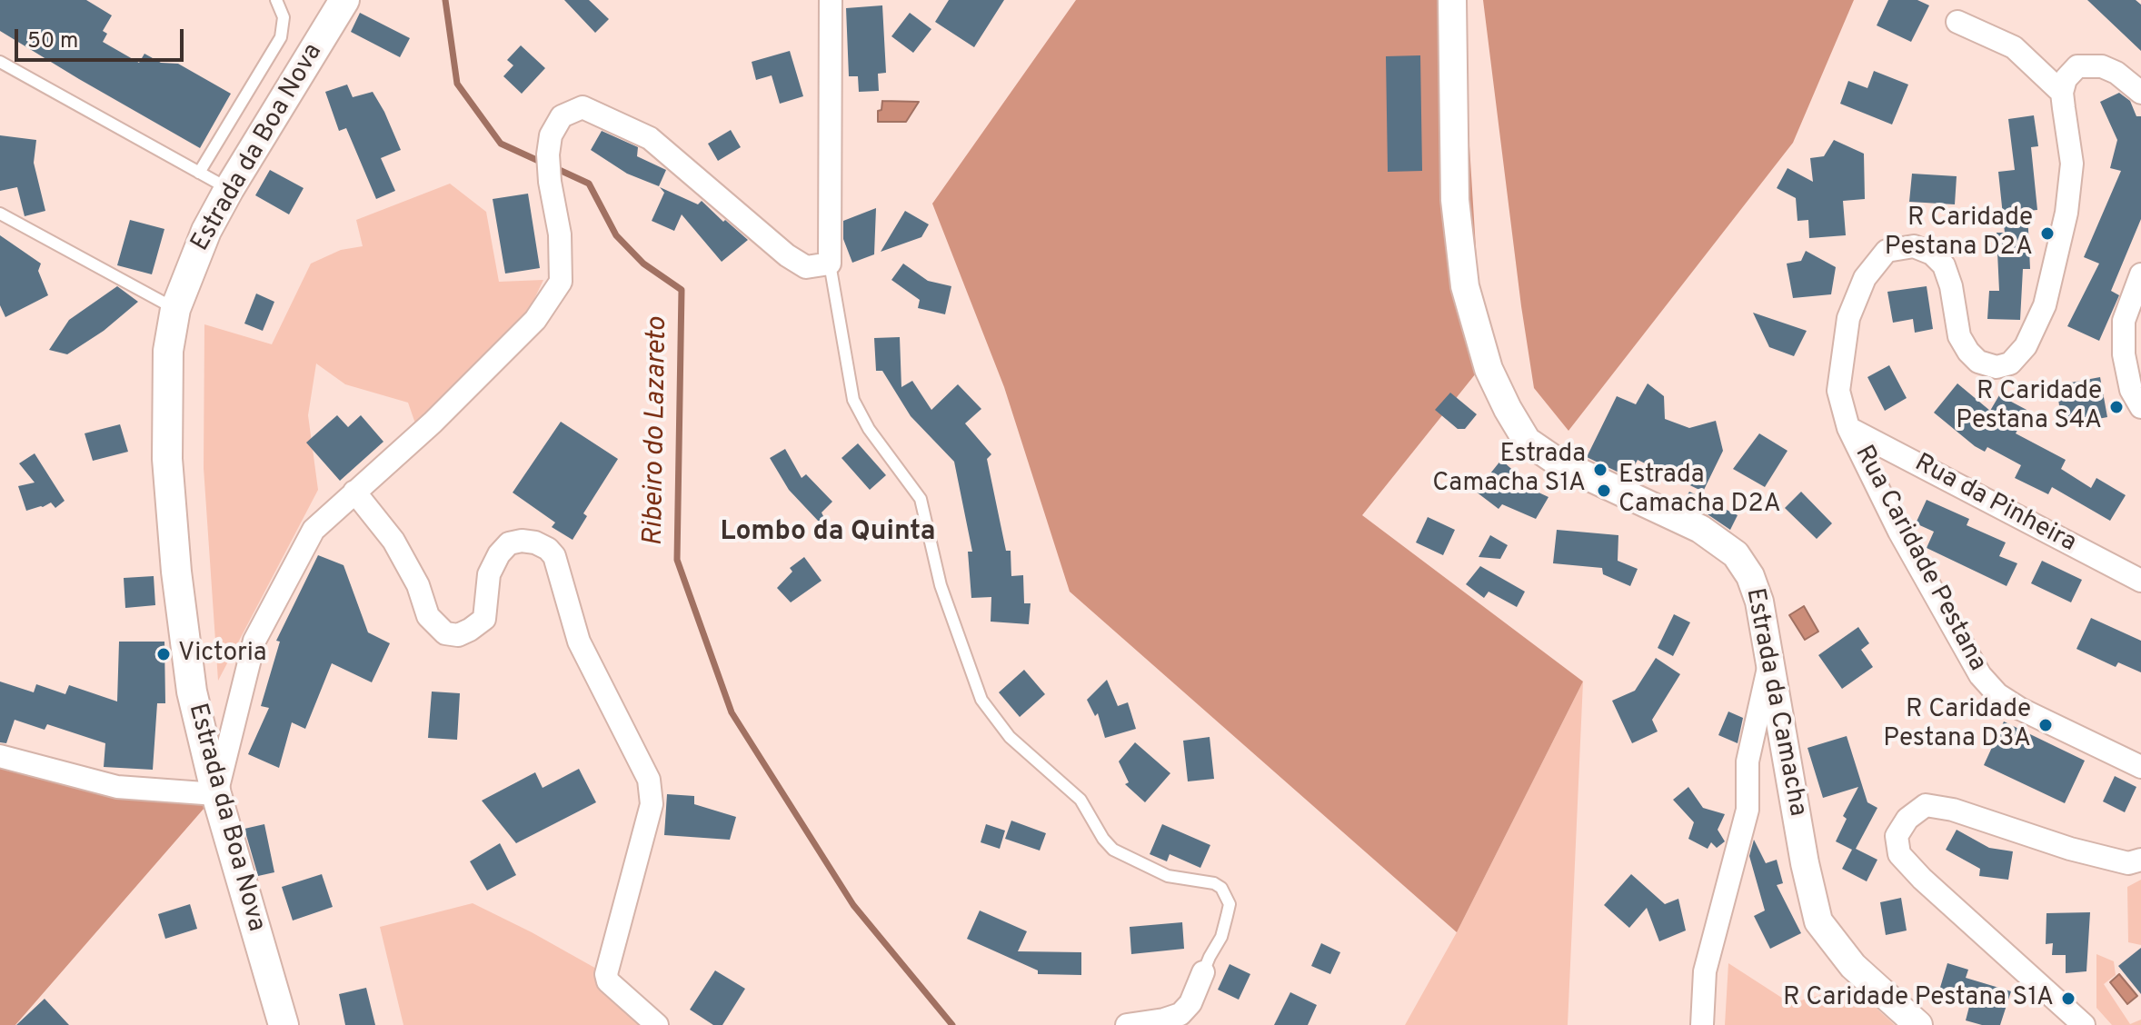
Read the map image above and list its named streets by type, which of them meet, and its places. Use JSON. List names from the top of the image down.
{
  "streets": {
    "main road": ["Estrada da Boa Nova"],
    "street": ["Rua da Pinheira", "Rua Caridade Pestana", "Estrada da Camacha"]
  },
  "crossings": [
    ["Rua da Pinheira", "Rua Caridade Pestana"]
  ],
  "districts": ["Lombo da Quinta"],
  "water": ["Ribeiro do Lazareto"],
  "places": [
    "R Caridade Pestana D2A",
    "R Caridade Pestana S4A",
    "Estrada Camacha S1A",
    "Estrada Camacha D2A",
    "Victoria",
    "R Caridade Pestana D3A",
    "R Caridade Pestana S1A"
  ],
  "scale_bar": "50 m"
}
